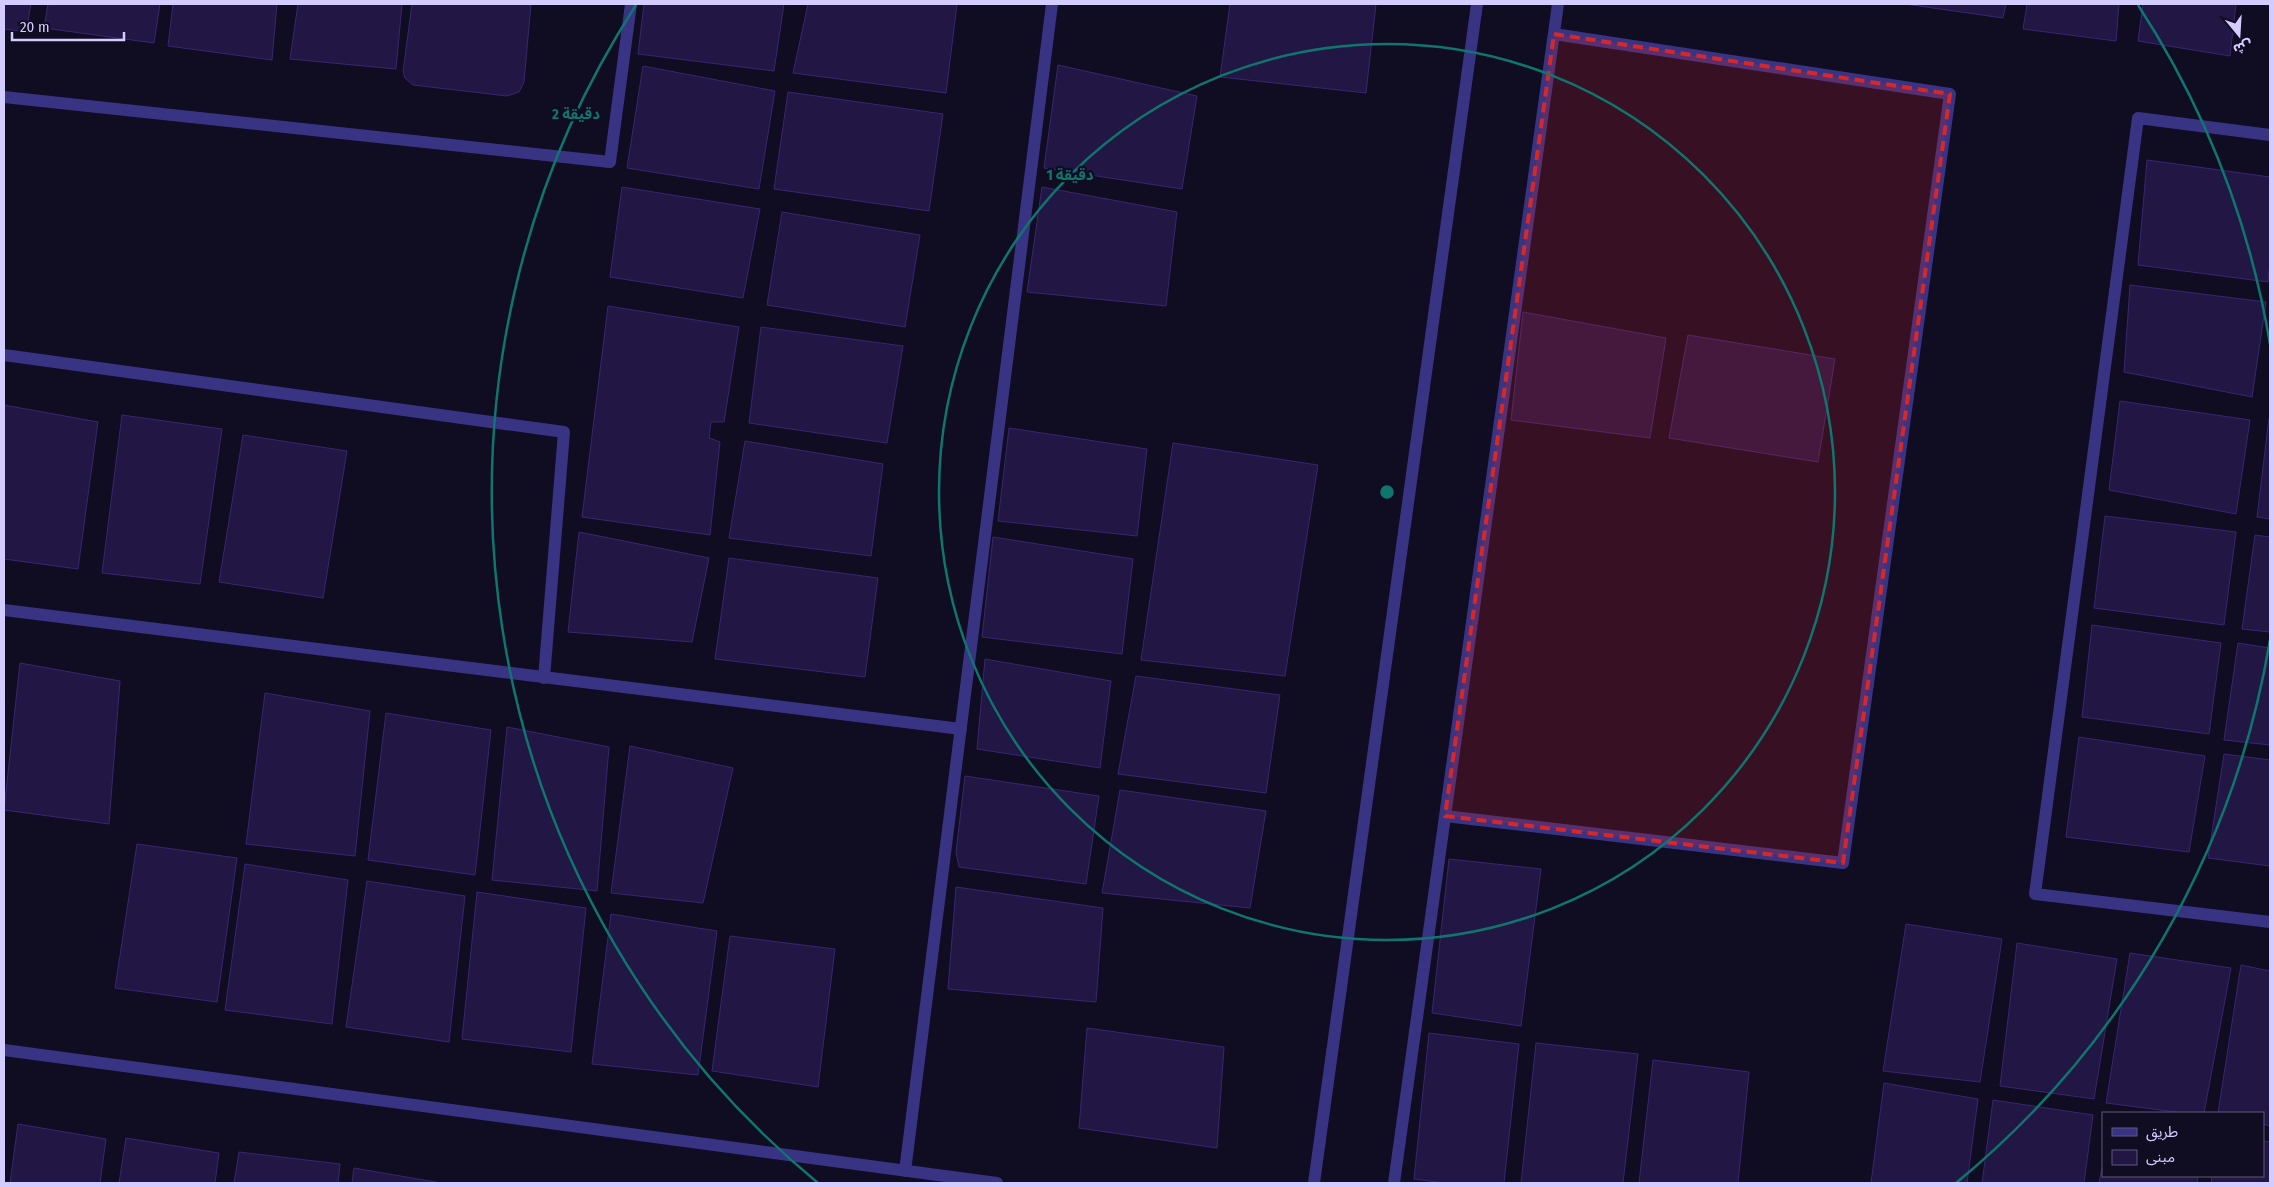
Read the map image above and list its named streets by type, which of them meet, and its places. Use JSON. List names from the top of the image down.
{
  "legend": ["طريق", "مبنى"],
  "scale_bar": "20 m",
  "north": "bottom",
  "rings": ["2 دقيقة", "1 دقيقة"]
}
